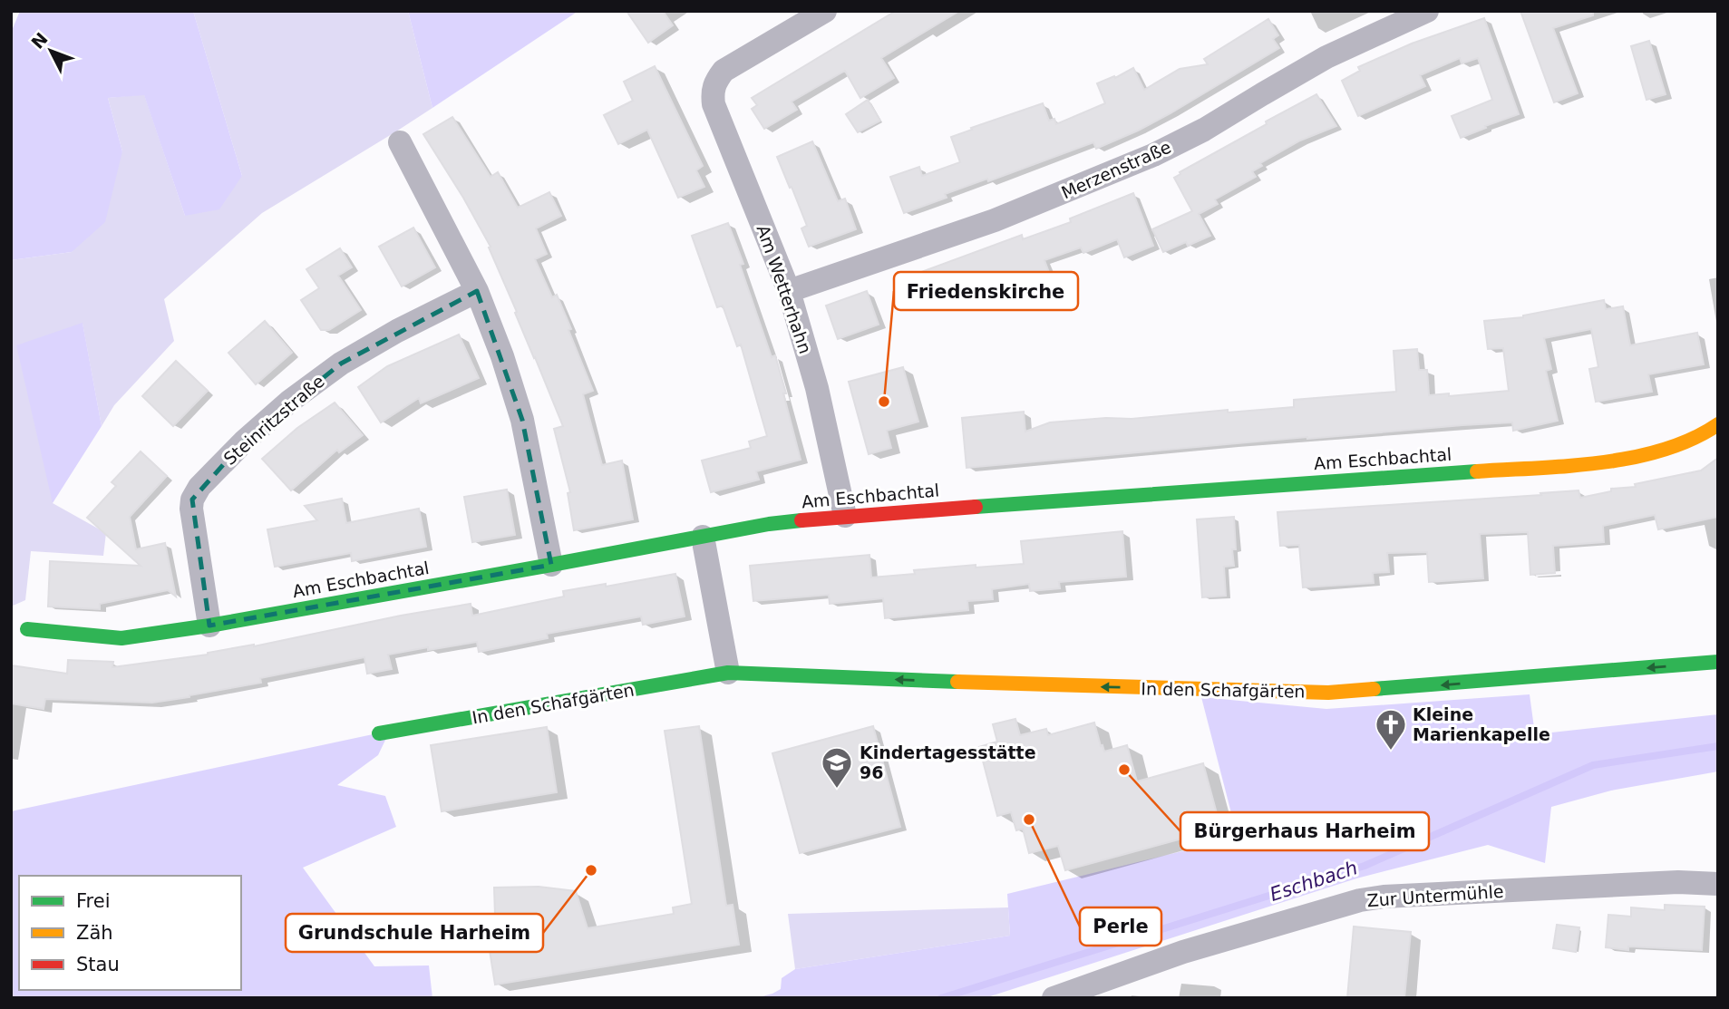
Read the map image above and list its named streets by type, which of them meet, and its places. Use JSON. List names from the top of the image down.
{
  "streets": {
    "street": [
      "Merzenstraße",
      "Am Wetterhahn",
      "Steinritzstraße",
      "Am Eschbachtal",
      "In den Schafgärten",
      "Zur Untermühle"
    ]
  },
  "crossings": [
    ["Merzenstraße", "Am Wetterhahn"],
    ["Am Wetterhahn", "Am Eschbachtal"],
    ["Steinritzstraße", "Am Eschbachtal"]
  ],
  "one_way": ["In den Schafgärten"],
  "water": ["Eschbach"],
  "places": {
    "other": [
      "Friedenskirche",
      "Bürgerhaus Harheim",
      "Perle",
      "Grundschule Harheim"
    ],
    "church": ["Kleine Marienkapelle"],
    "school or university": ["Kindertagesstätte 96"]
  },
  "legend": ["Frei", "Zäh", "Stau"],
  "north": "top left"
}
